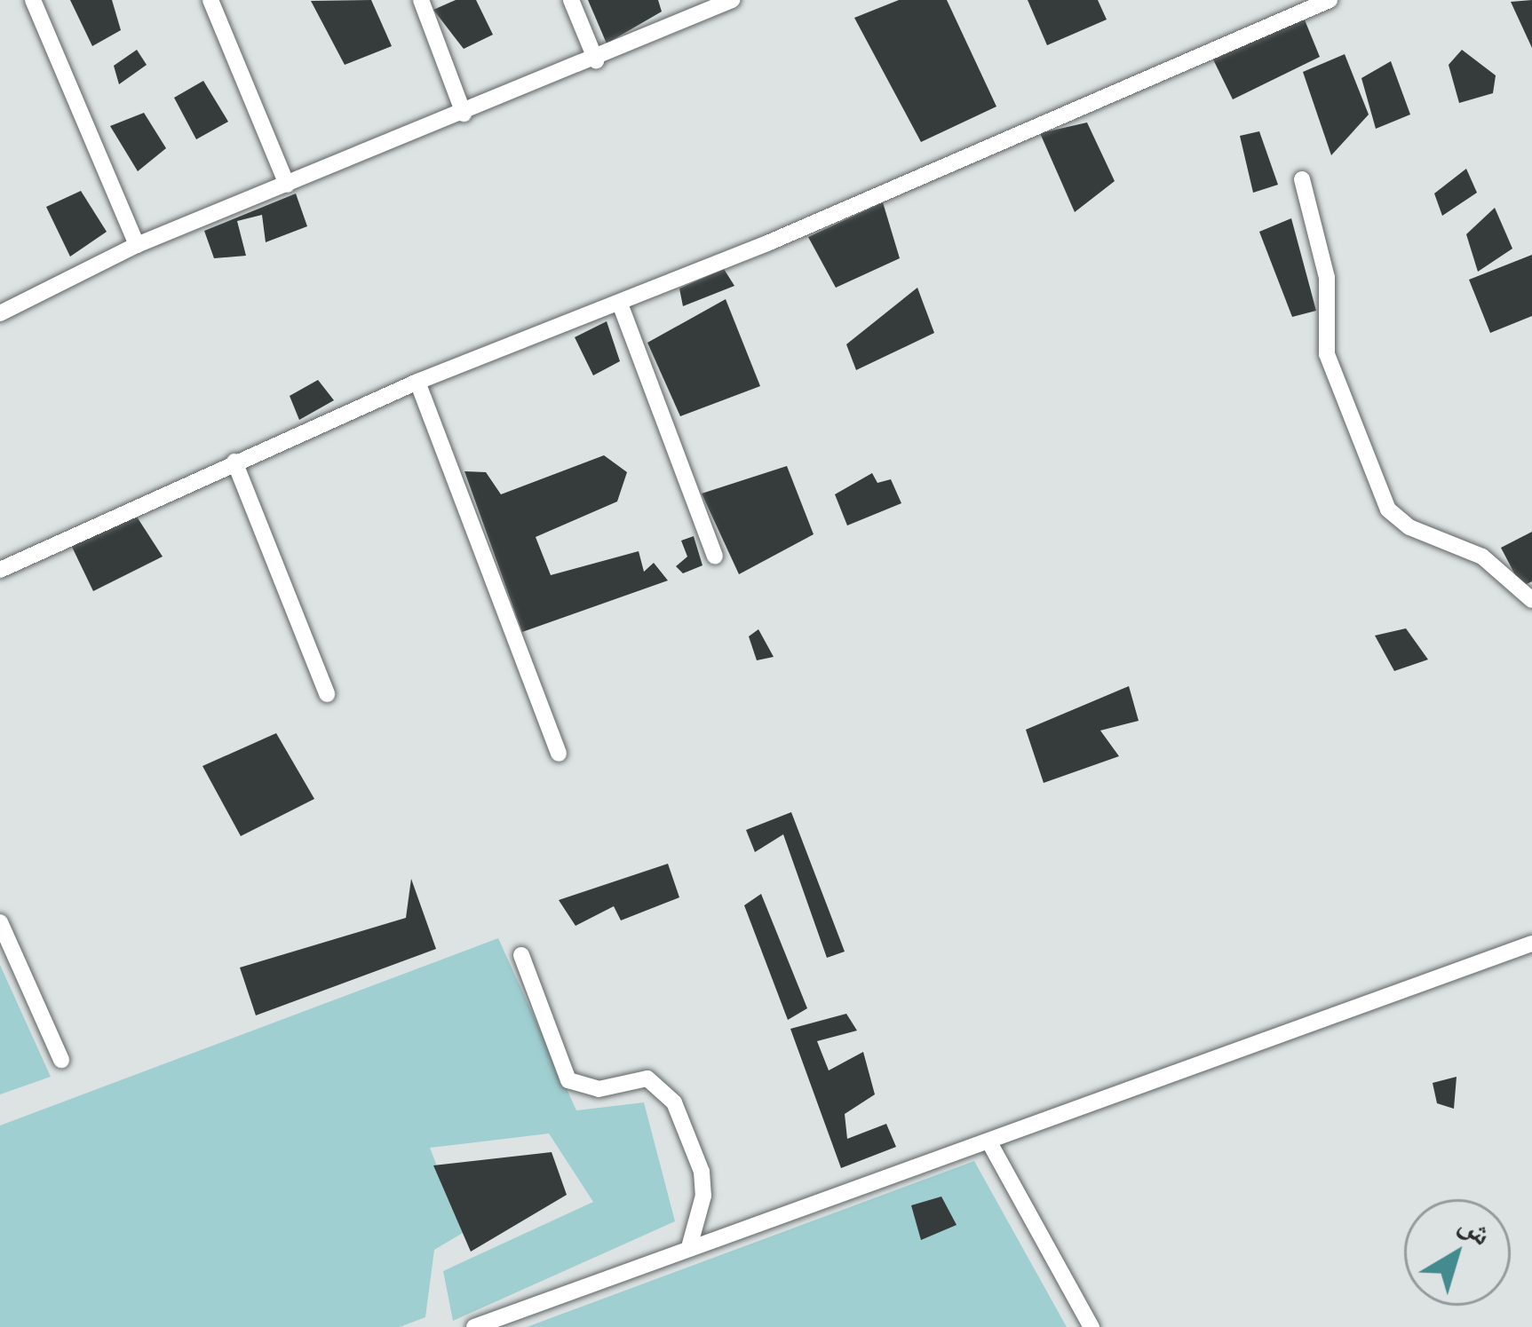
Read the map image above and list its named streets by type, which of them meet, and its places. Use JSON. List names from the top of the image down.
{
  "north": "top right"
}
